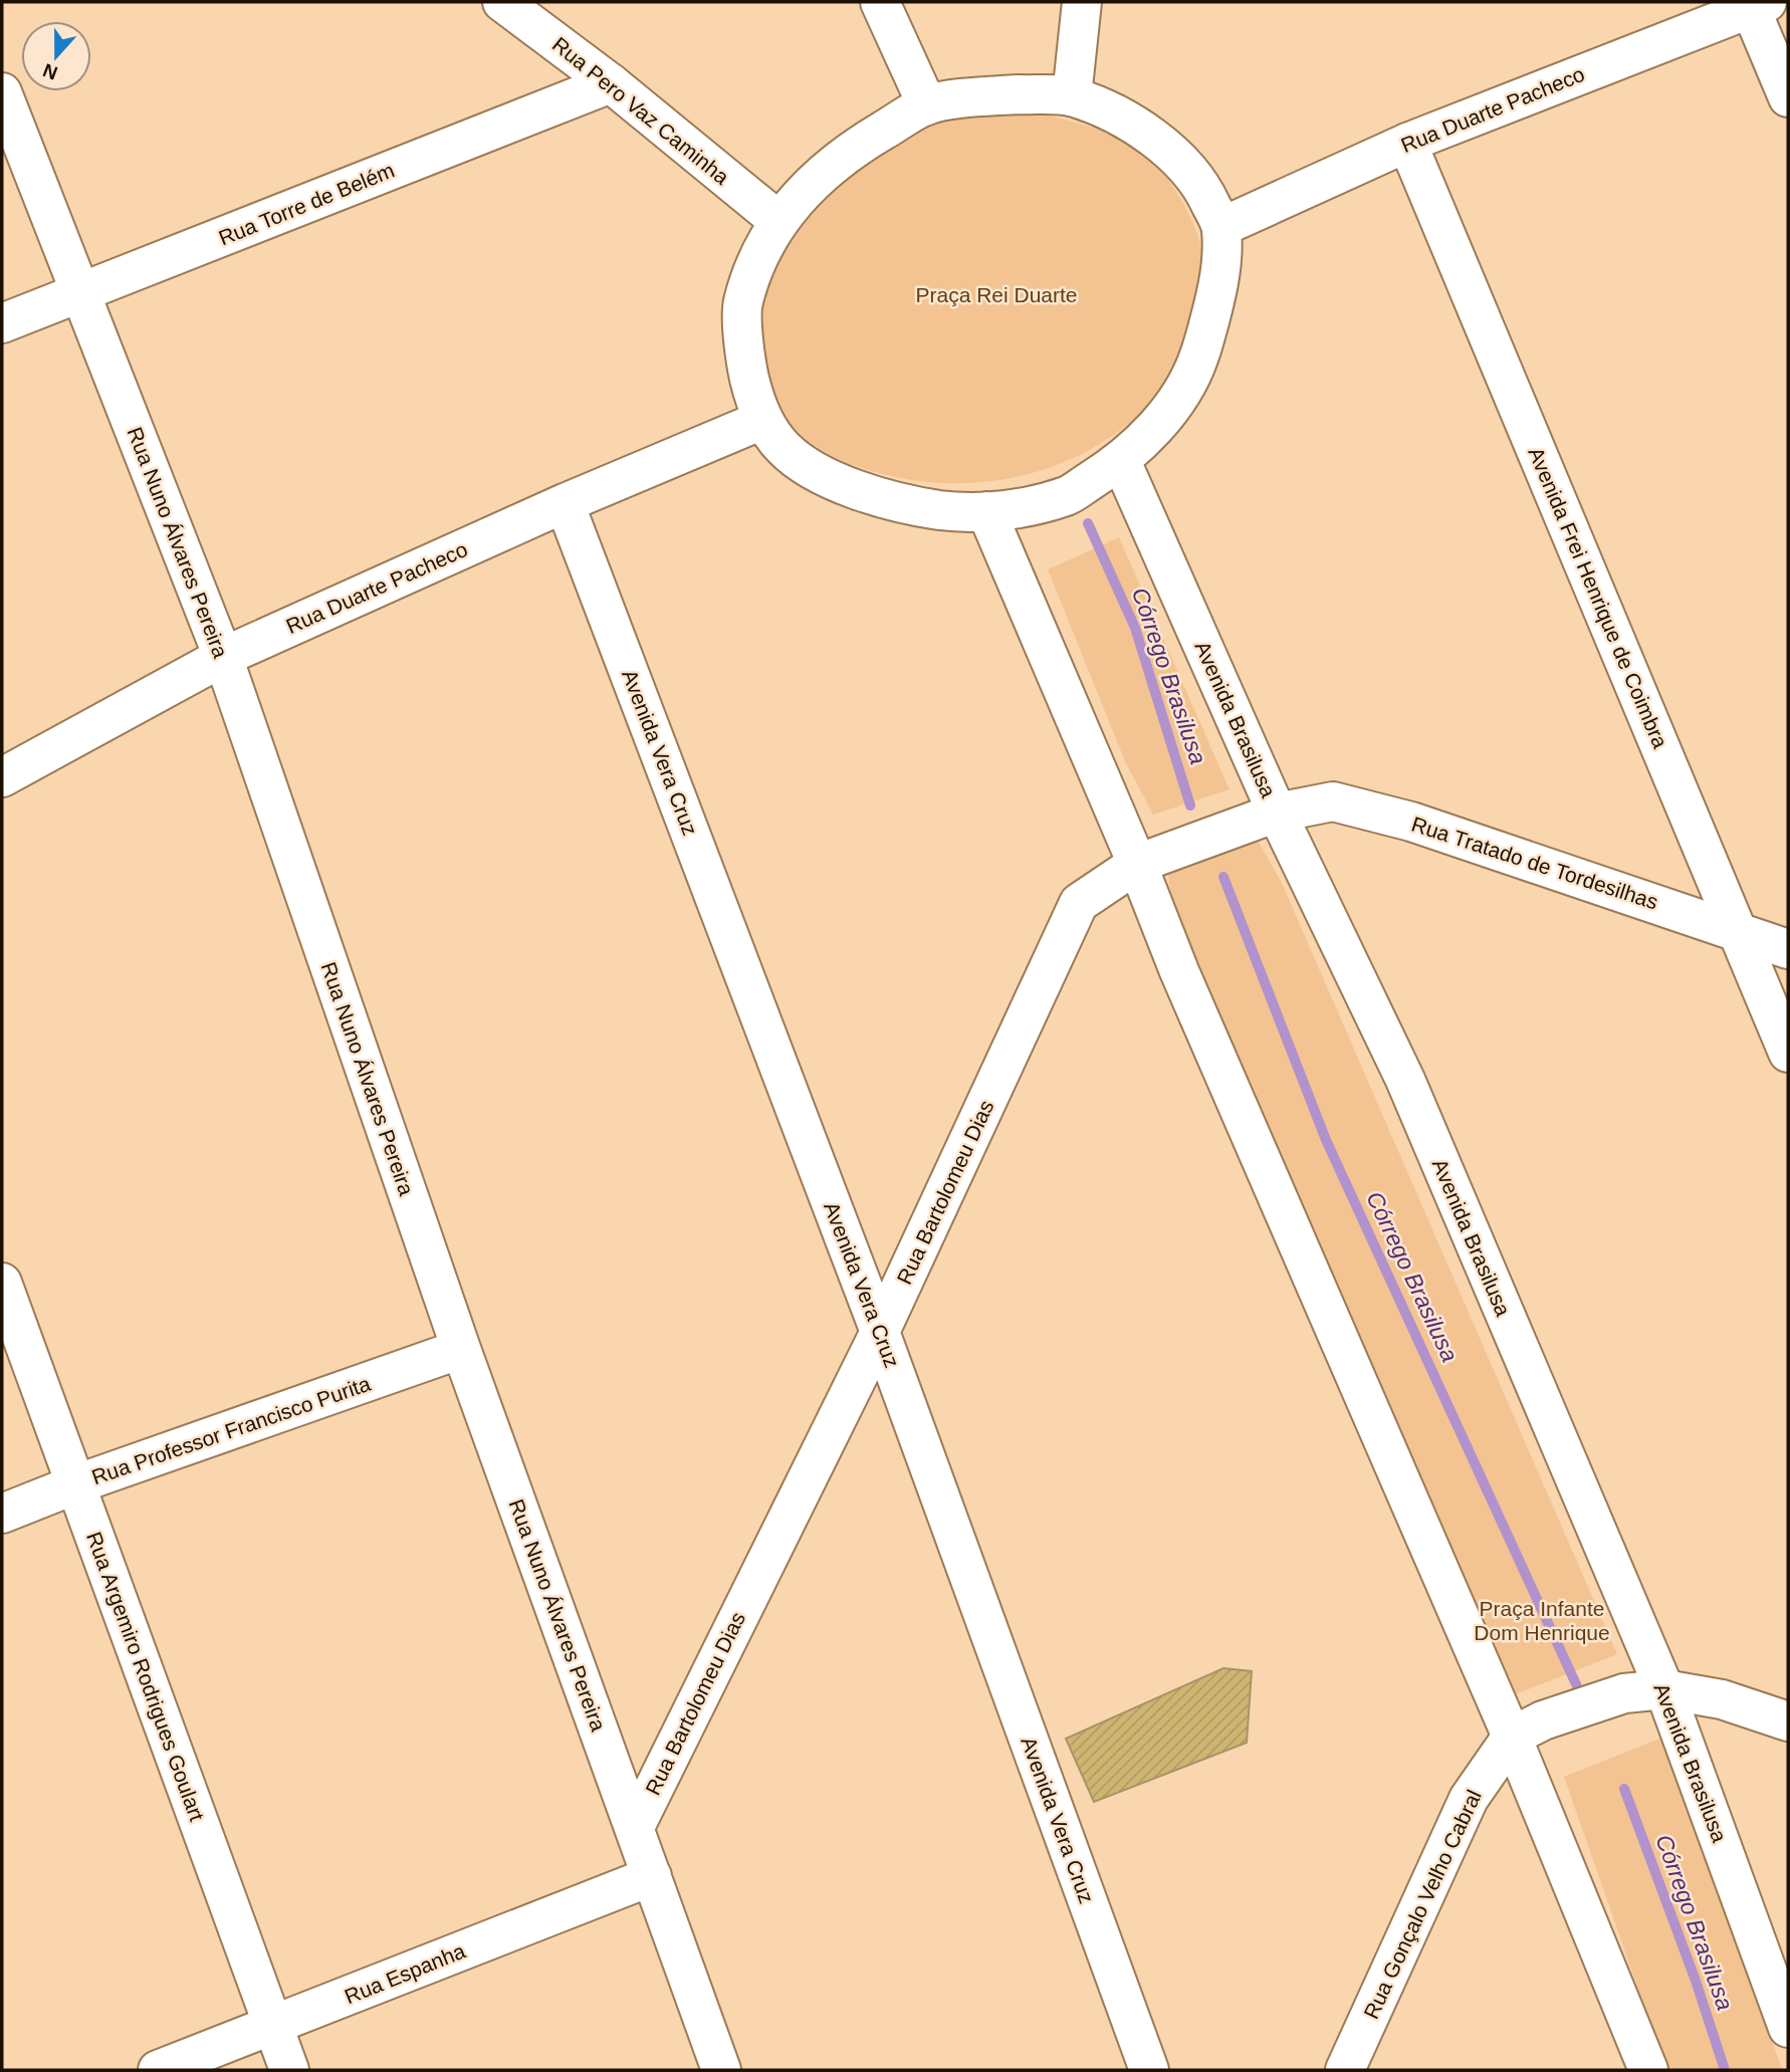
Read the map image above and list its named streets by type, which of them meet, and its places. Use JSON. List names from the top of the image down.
{
  "streets": {
    "street": [
      "Rua Duarte Pacheco",
      "Rua Pero Vaz Caminha",
      "Rua Torre de Belém",
      "Rua Nuno Álvares Pereira",
      "Avenida Frei Henrique de Coimbra",
      "Avenida Brasilusa",
      "Avenida Vera Cruz",
      "Rua Tratado de Tordesilhas",
      "Rua Bartolomeu Dias",
      "Rua Professor Francisco Purita",
      "Rua Argemiro Rodrigues Goulart",
      "Rua Gonçalo Velho Cabral",
      "Rua Espanha"
    ]
  },
  "crossings": [
    ["Rua Duarte Pacheco", "Rua Nuno Álvares Pereira"],
    ["Rua Duarte Pacheco", "Avenida Frei Henrique de Coimbra"],
    ["Rua Duarte Pacheco", "Avenida Vera Cruz"],
    ["Rua Pero Vaz Caminha", "Rua Torre de Belém"],
    ["Rua Torre de Belém", "Rua Nuno Álvares Pereira"],
    ["Rua Nuno Álvares Pereira", "Rua Bartolomeu Dias"],
    ["Rua Nuno Álvares Pereira", "Rua Professor Francisco Purita"],
    ["Rua Nuno Álvares Pereira", "Rua Espanha"],
    ["Avenida Frei Henrique de Coimbra", "Rua Tratado de Tordesilhas"],
    ["Avenida Brasilusa", "Rua Tratado de Tordesilhas"],
    ["Avenida Brasilusa", "Rua Bartolomeu Dias"],
    ["Avenida Brasilusa", "Rua Gonçalo Velho Cabral"],
    ["Avenida Vera Cruz", "Rua Bartolomeu Dias"],
    ["Rua Tratado de Tordesilhas", "Rua Bartolomeu Dias"],
    ["Rua Professor Francisco Purita", "Rua Argemiro Rodrigues Goulart"],
    ["Rua Argemiro Rodrigues Goulart", "Rua Espanha"]
  ],
  "water": ["Córrego Brasilusa"],
  "parks": ["Praça Rei Duarte", "Praça Infante Dom Henrique"],
  "north": "bottom"
}
